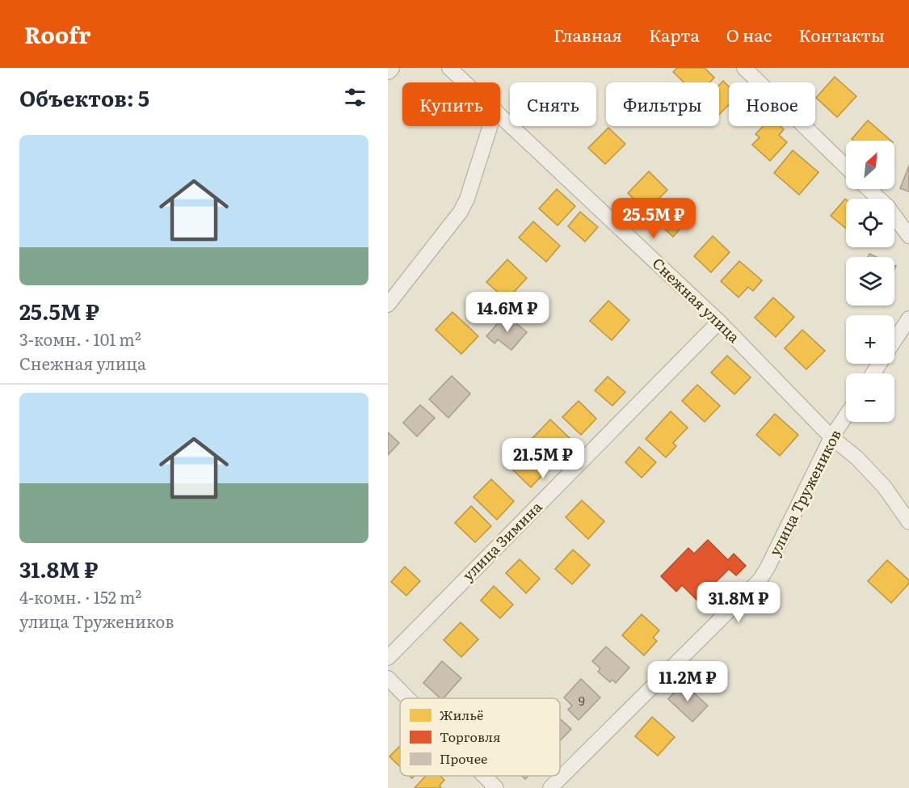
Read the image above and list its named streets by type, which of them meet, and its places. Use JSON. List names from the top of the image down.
{
  "streets": {
    "street": ["Снежная улица", "улица Тружеников", "улица Зимина"]
  },
  "crossings": [
    ["Снежная улица", "улица Тружеников"],
    ["Снежная улица", "улица Зимина"]
  ],
  "house_numbers": ["9"],
  "legend": ["Жильё", "Торговля", "Прочее"],
  "north": "top right",
  "page": {
    "header": "Roofr",
    "nav": [
      "Главная",
      "Карта",
      "О нас",
      "Контакты"
    ],
    "heading": "Объектов: 5",
    "chip": [
      "Купить",
      "Снять",
      "Фильтры",
      "Новое"
    ],
    "list": [
      {
        "name": "25.5M ₽",
        "note": "3-комн. · 101 m² · Снежная улица"
      },
      {
        "name": "31.8M ₽",
        "note": "4-комн. · 152 m² · улица Тружеников"
      }
    ],
    "map_buttons": ["+", "−"],
    "price": [
      "25.5M ₽",
      "14.6M ₽",
      "21.5M ₽",
      "31.8M ₽",
      "11.2M ₽"
    ]
  }
}
